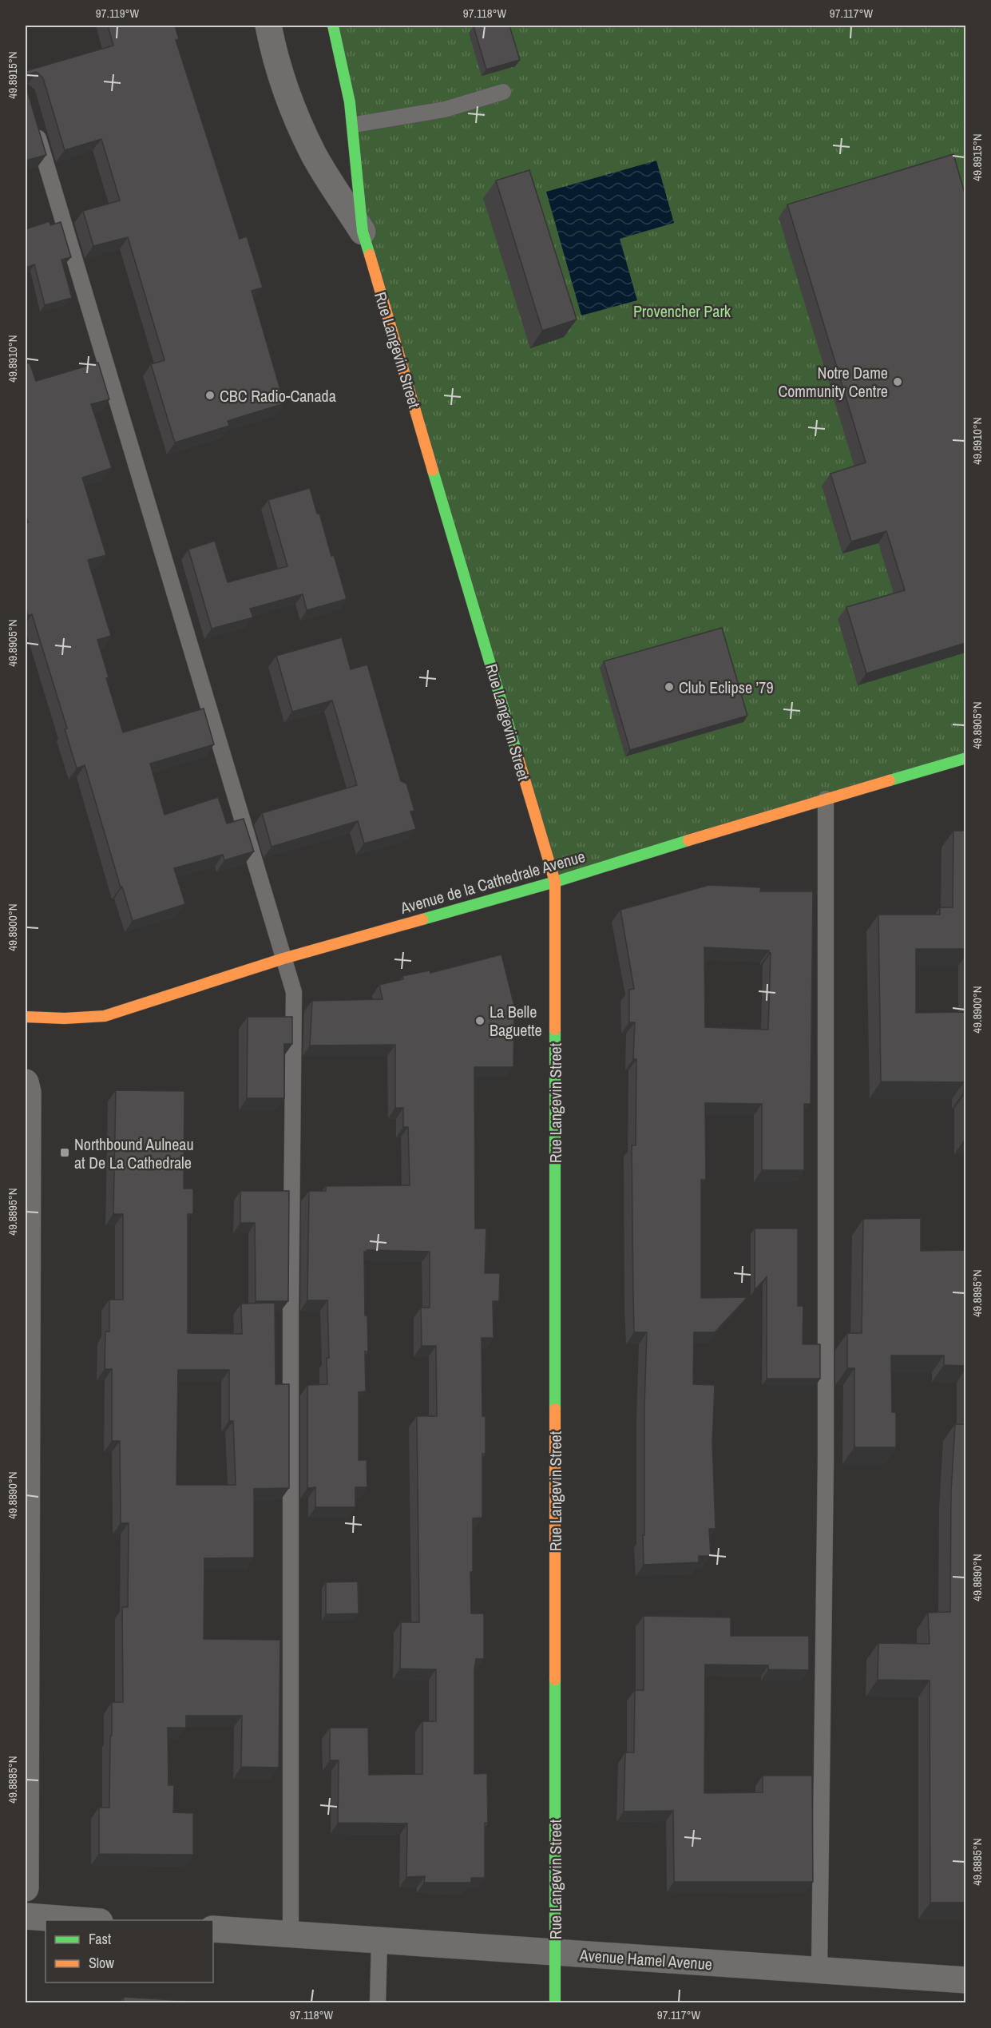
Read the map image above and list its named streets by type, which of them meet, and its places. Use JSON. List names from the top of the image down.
{
  "streets": {
    "street": ["Rue Langevin Street", "Avenue de la Cathedrale Avenue", "Avenue Hamel Avenue"]
  },
  "crossings": [
    ["Rue Langevin Street", "Avenue de la Cathedrale Avenue"],
    ["Rue Langevin Street", "Avenue Hamel Avenue"]
  ],
  "parks": ["Provencher Park"],
  "places": {
    "other": [
      "Notre Dame Community Centre",
      "CBC Radio-Canada",
      "Club Eclipse ’79",
      "La Belle Baguette"
    ],
    "transit": ["Northbound Aulneau at De La Cathedrale"]
  },
  "legend": ["Fast", "Slow"],
  "coordinates": [
    "97.119°W",
    "97.118°W",
    "97.117°W",
    "49.8915°N",
    "49.8910°N",
    "49.8905°N",
    "49.8900°N",
    "49.8895°N",
    "49.8890°N",
    "49.8885°N"
  ]
}
